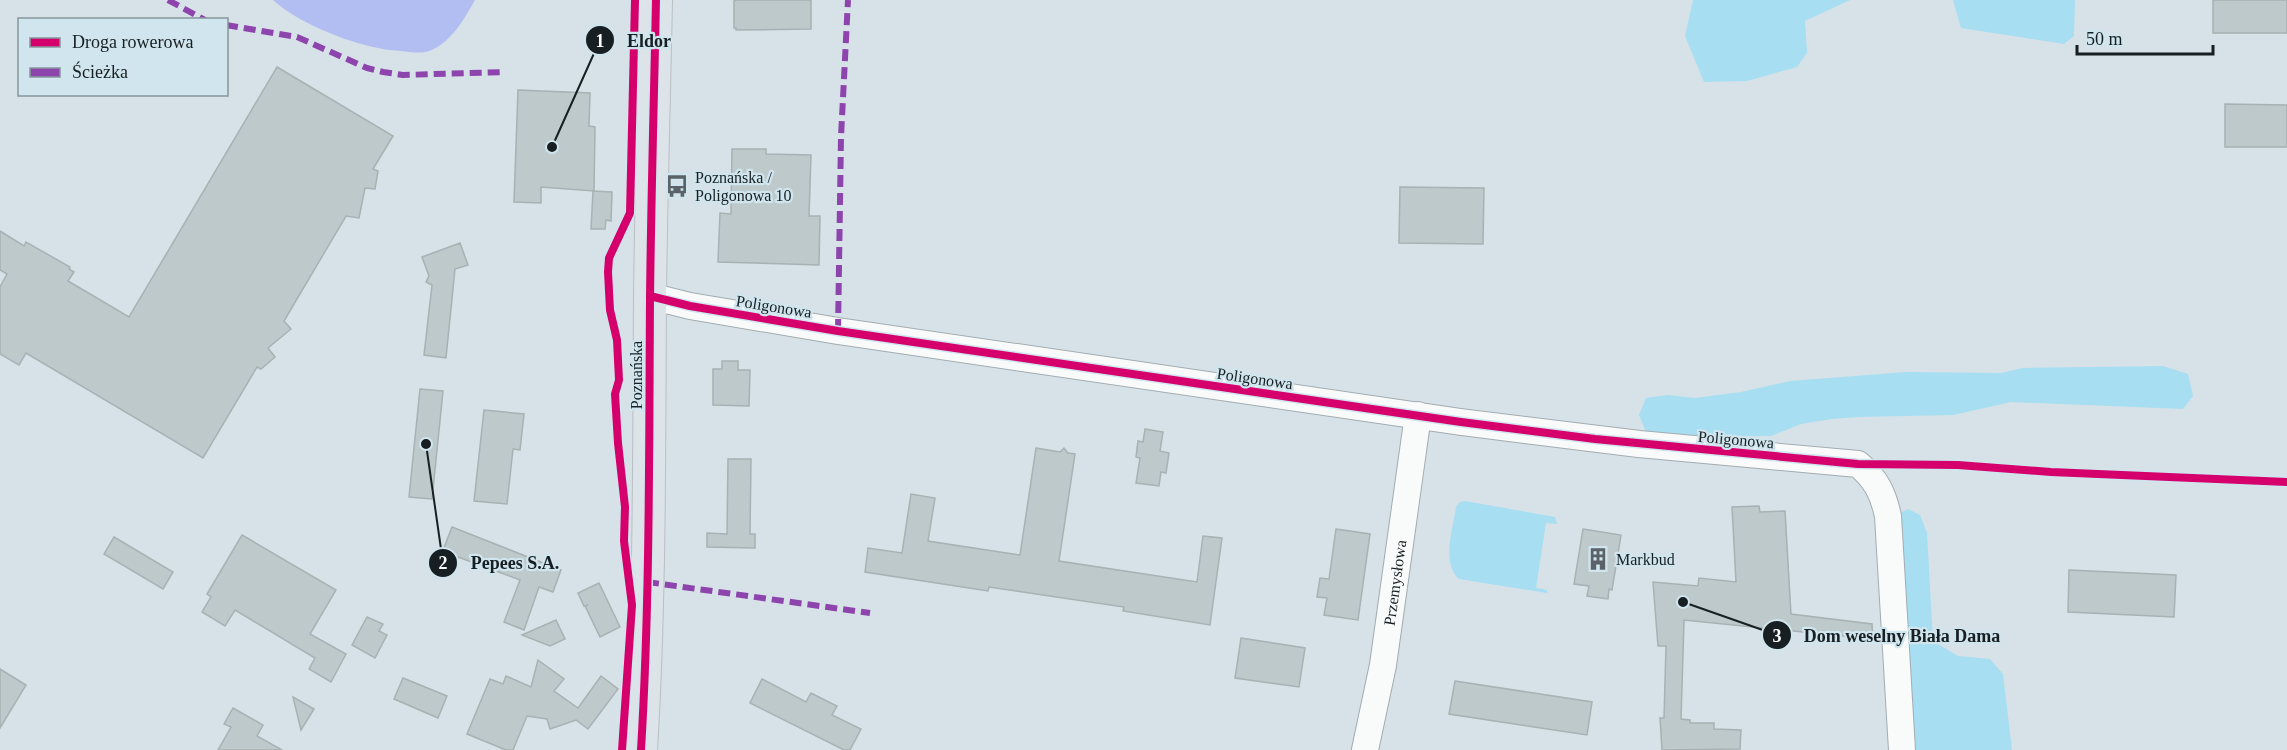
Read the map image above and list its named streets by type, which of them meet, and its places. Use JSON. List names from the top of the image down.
{
  "streets": {
    "main road": ["Poznańska"],
    "street": ["Poligonowa", "Przemysłowa"]
  },
  "crossings": [
    ["Poligonowa", "Poznańska"],
    ["Poligonowa", "Przemysłowa"]
  ],
  "places": {
    "other": ["Eldor", "Pepees S.A.", "Dom weselny Biała Dama"],
    "bus stop": ["Poznańska / Poligonowa 10"],
    "building": ["Markbud"]
  },
  "legend": ["Droga rowerowa", "Ścieżka"],
  "scale_bar": "50 m"
}
